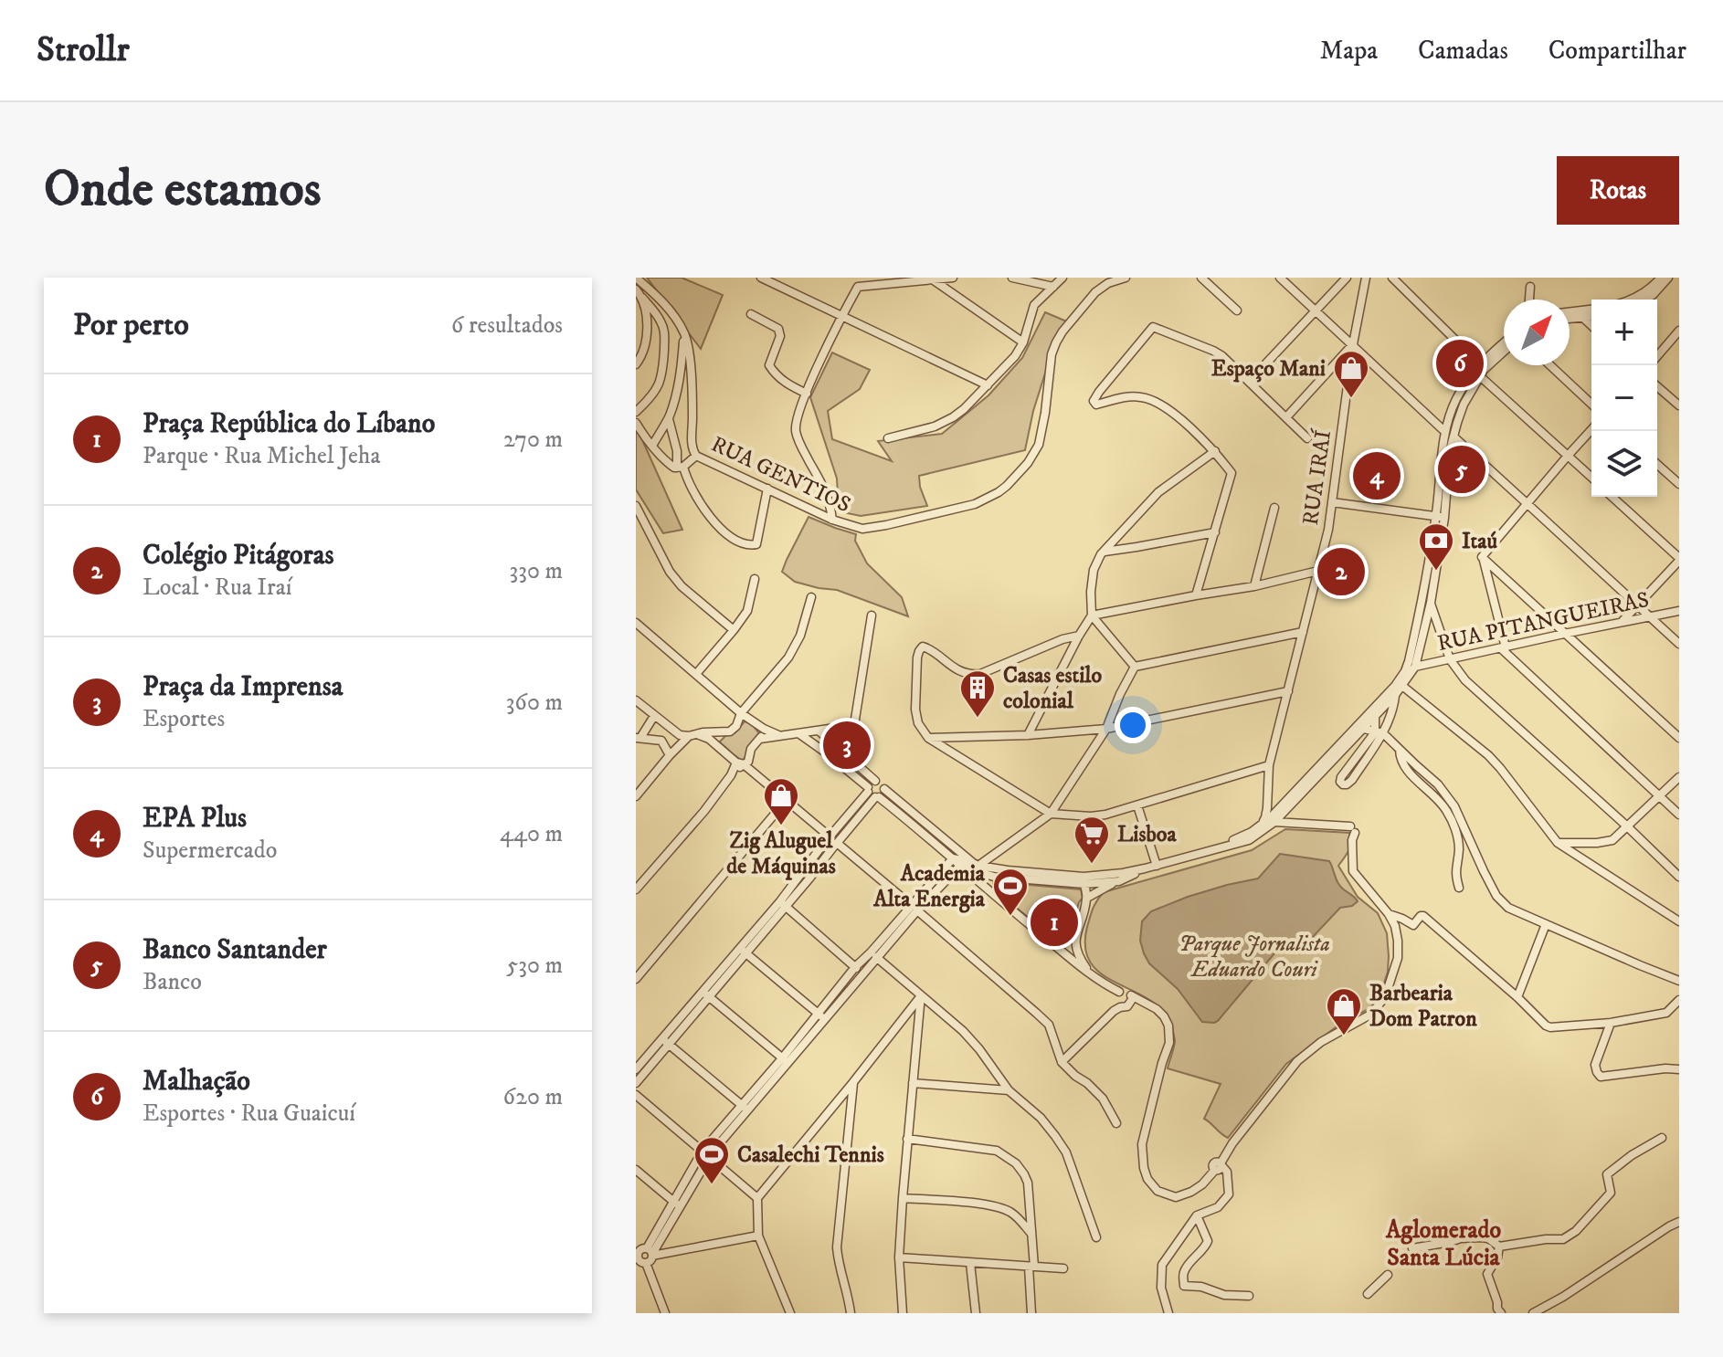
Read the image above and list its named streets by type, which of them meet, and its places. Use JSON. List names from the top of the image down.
{
  "streets": {
    "street": ["RUA GENTIOS", "RUA IRAÍ", "RUA PITANGUEIRAS"]
  },
  "districts": ["Aglomerado Santa Lúcia"],
  "parks": ["Parque Jornalista Eduardo Couri"],
  "places": {
    "shop": ["Espaço Mani", "Zig Aluguel de Máquinas", "Barbearia Dom Patron"],
    "bank": ["Itaú"],
    "building": ["Casas estilo colonial"],
    "supermarket": ["Lisboa"],
    "sports": ["Academia Alta Energia", "Casalechi Tennis"]
  },
  "north": "top right",
  "page": {
    "header": "Strollr",
    "nav": ["Mapa", "Camadas", "Compartilhar"],
    "buttons": "Rotas",
    "title": "Onde estamos",
    "heading": ["Por perto", "6 resultados"],
    "map_buttons": ["+", "−"],
    "pins": [
      "6",
      "5",
      "4",
      "2",
      "3",
      "1"
    ],
    "list": [
      {
        "mark": "1",
        "name": "Praça República do Líbano",
        "note": "Parque · Rua Michel Jeha",
        "value": "270 m"
      },
      {
        "mark": "2",
        "name": "Colégio Pitágoras",
        "note": "Local · Rua Iraí",
        "value": "330 m"
      },
      {
        "mark": "3",
        "name": "Praça da Imprensa",
        "note": "Esportes",
        "value": "360 m"
      },
      {
        "mark": "4",
        "name": "EPA Plus",
        "note": "Supermercado",
        "value": "440 m"
      },
      {
        "mark": "5",
        "name": "Banco Santander",
        "note": "Banco",
        "value": "530 m"
      },
      {
        "mark": "6",
        "name": "Malhação",
        "note": "Esportes · Rua Guaicuí",
        "value": "620 m"
      }
    ]
  }
}
